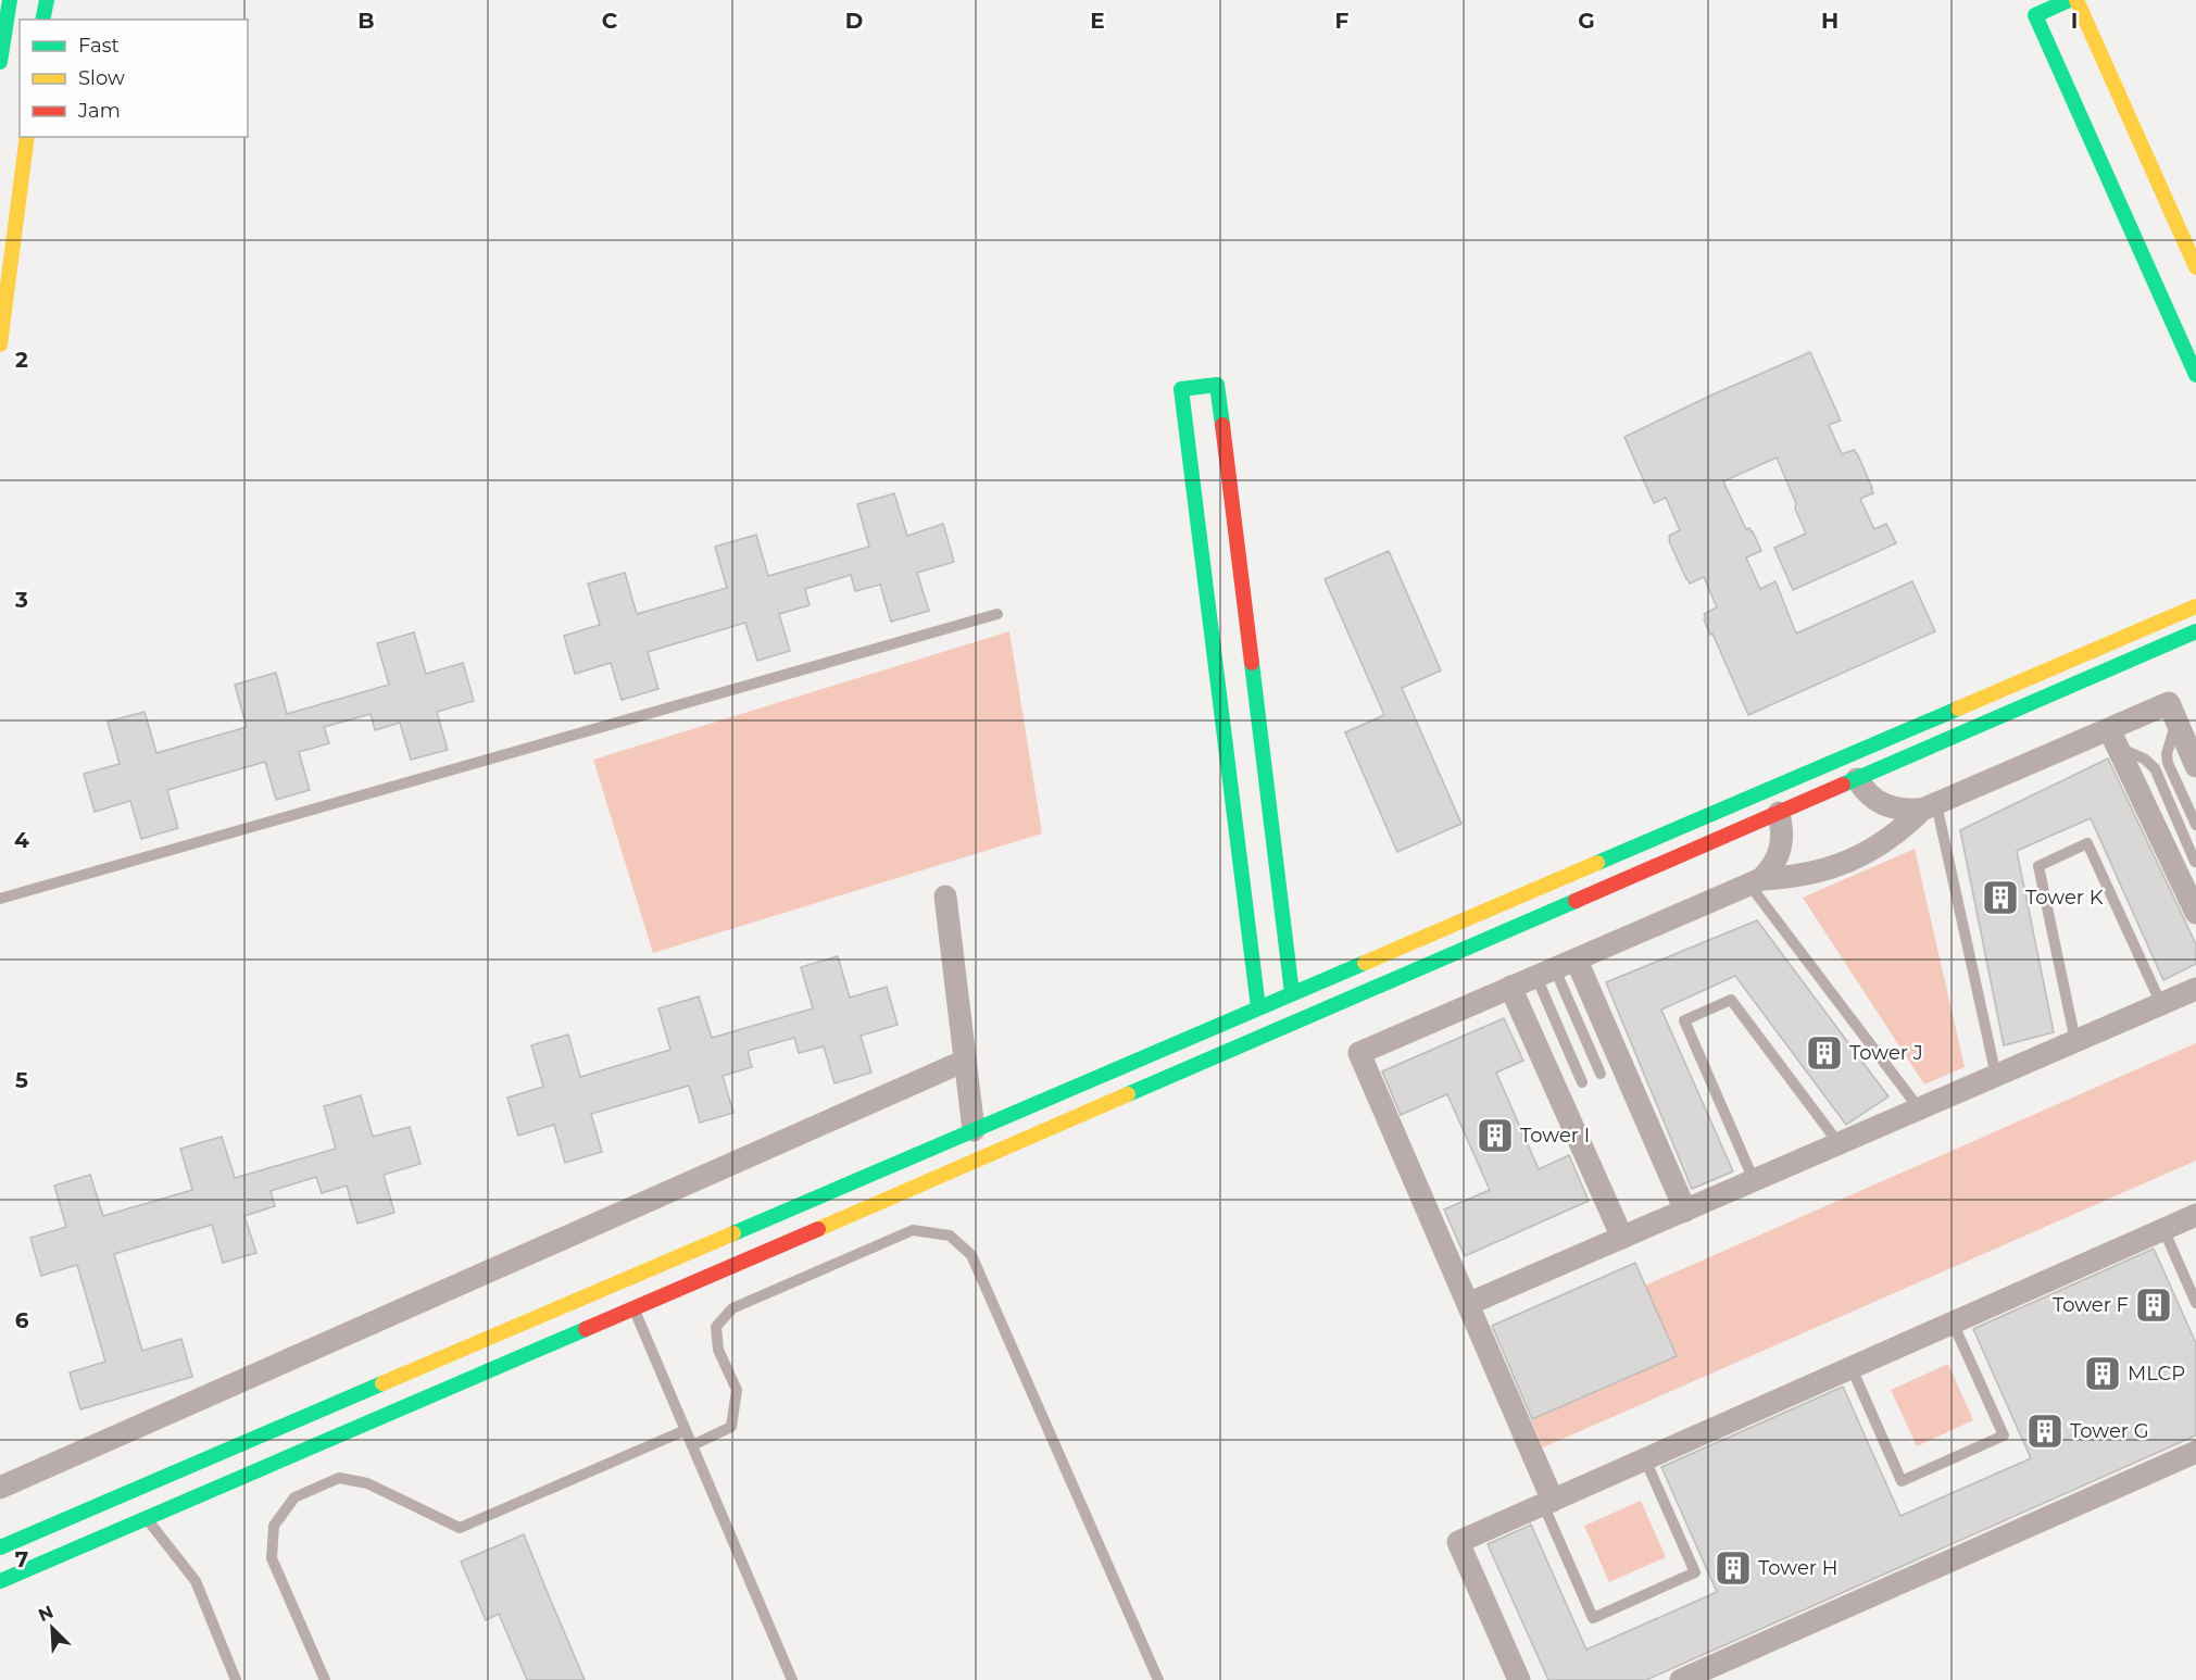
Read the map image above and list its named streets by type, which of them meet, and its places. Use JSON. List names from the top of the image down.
{
  "places": {
    "building": [
      "Tower K",
      "Tower J",
      "Tower I",
      "Tower F",
      "MLCP",
      "Tower G",
      "Tower H"
    ]
  },
  "legend": ["Fast", "Slow", "Jam"],
  "north": "top left",
  "grid": {
    "columns": [
      "B",
      "C",
      "D",
      "E",
      "F",
      "G",
      "H",
      "I"
    ],
    "rows": [
      "2",
      "3",
      "4",
      "5",
      "6",
      "7"
    ]
  }
}
